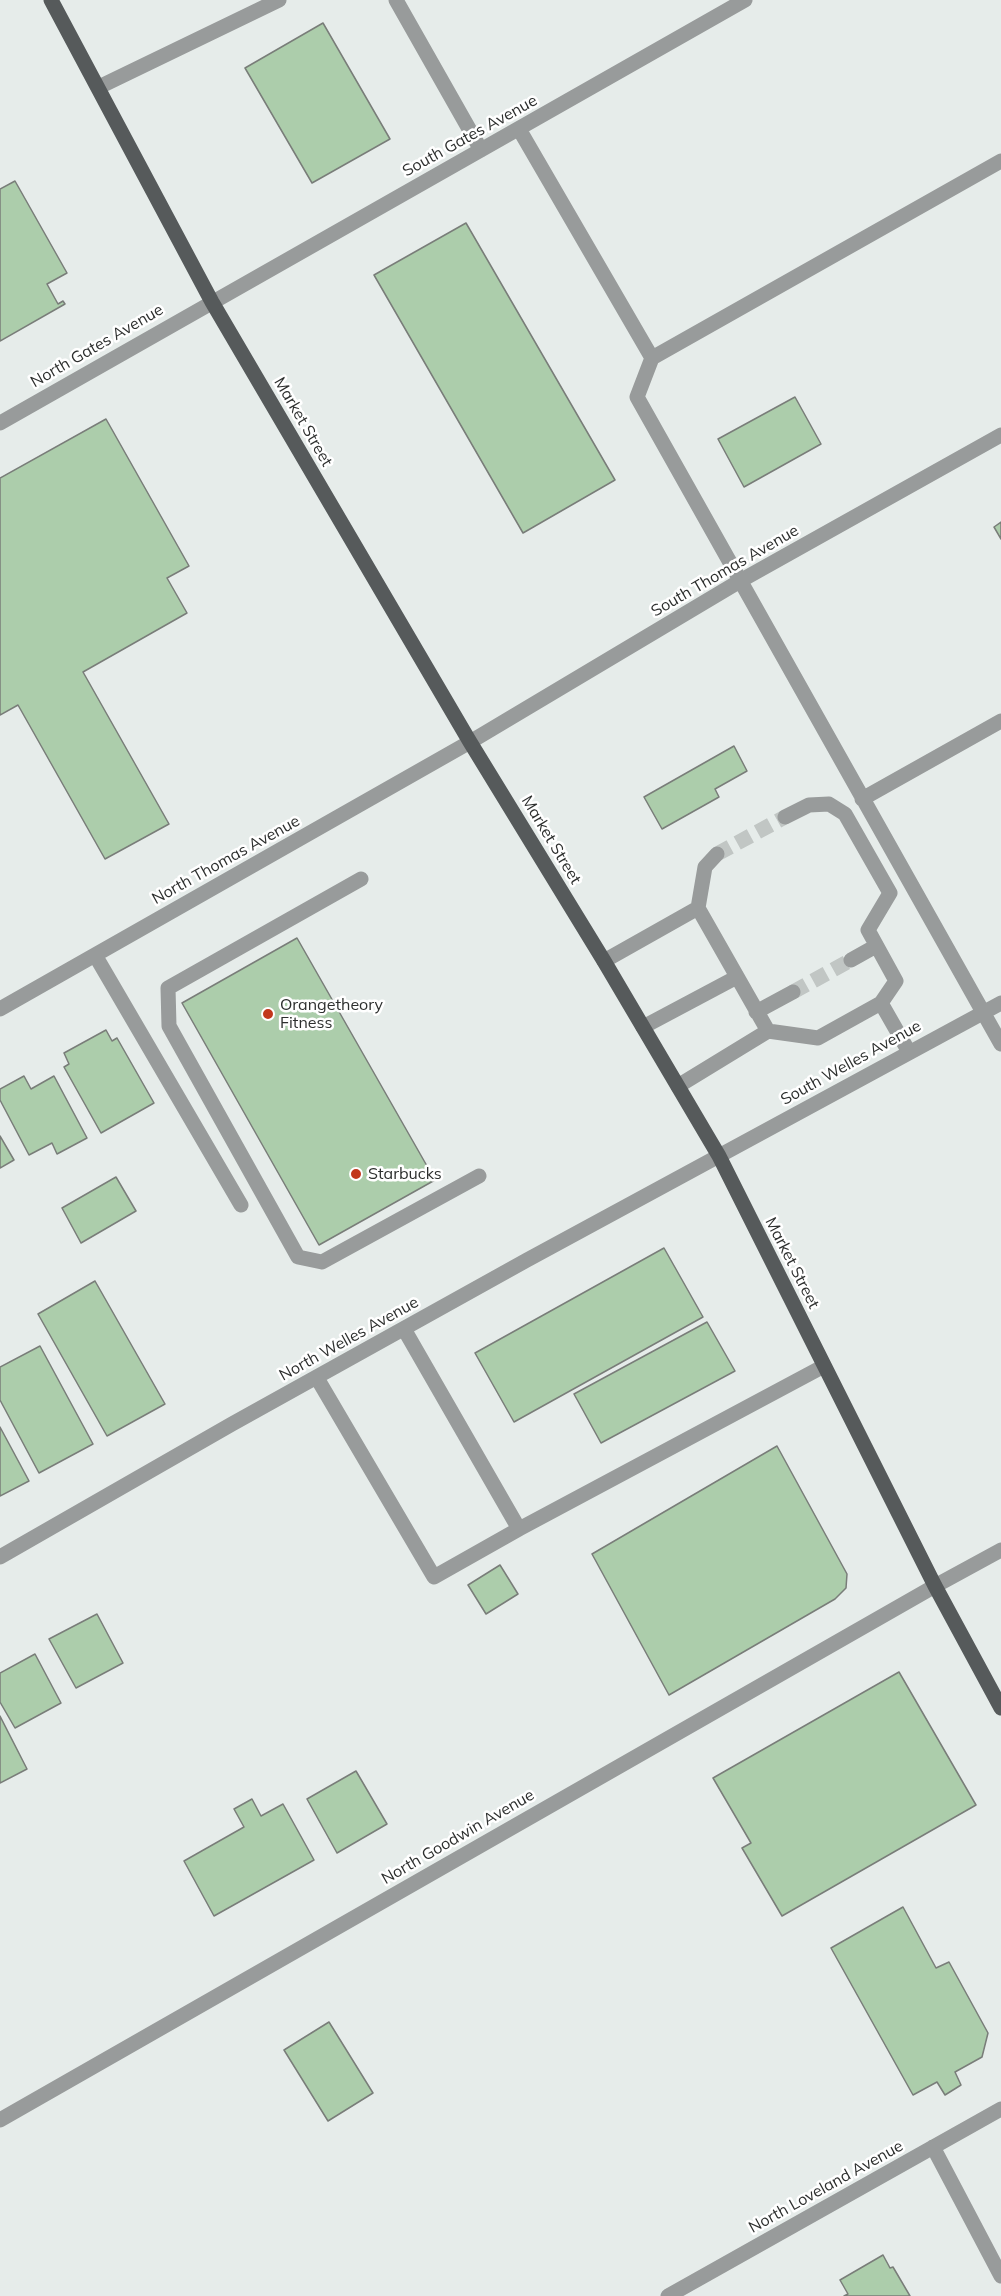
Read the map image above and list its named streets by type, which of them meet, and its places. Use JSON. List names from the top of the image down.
{
  "streets": {
    "main road": ["Market Street"],
    "street": [
      "South Gates Avenue",
      "North Gates Avenue",
      "South Thomas Avenue",
      "North Thomas Avenue",
      "South Welles Avenue",
      "North Welles Avenue",
      "North Goodwin Avenue",
      "North Loveland Avenue"
    ]
  },
  "crossings": [
    ["South Gates Avenue", "North Gates Avenue"],
    ["South Gates Avenue", "Market Street"],
    ["North Gates Avenue", "Market Street"],
    ["Market Street", "South Thomas Avenue"],
    ["Market Street", "North Thomas Avenue"],
    ["Market Street", "South Welles Avenue"],
    ["Market Street", "North Welles Avenue"],
    ["Market Street", "North Goodwin Avenue"],
    ["South Thomas Avenue", "North Thomas Avenue"],
    ["South Welles Avenue", "North Welles Avenue"]
  ],
  "places": ["Orangetheory Fitness", "Starbucks"]
}
